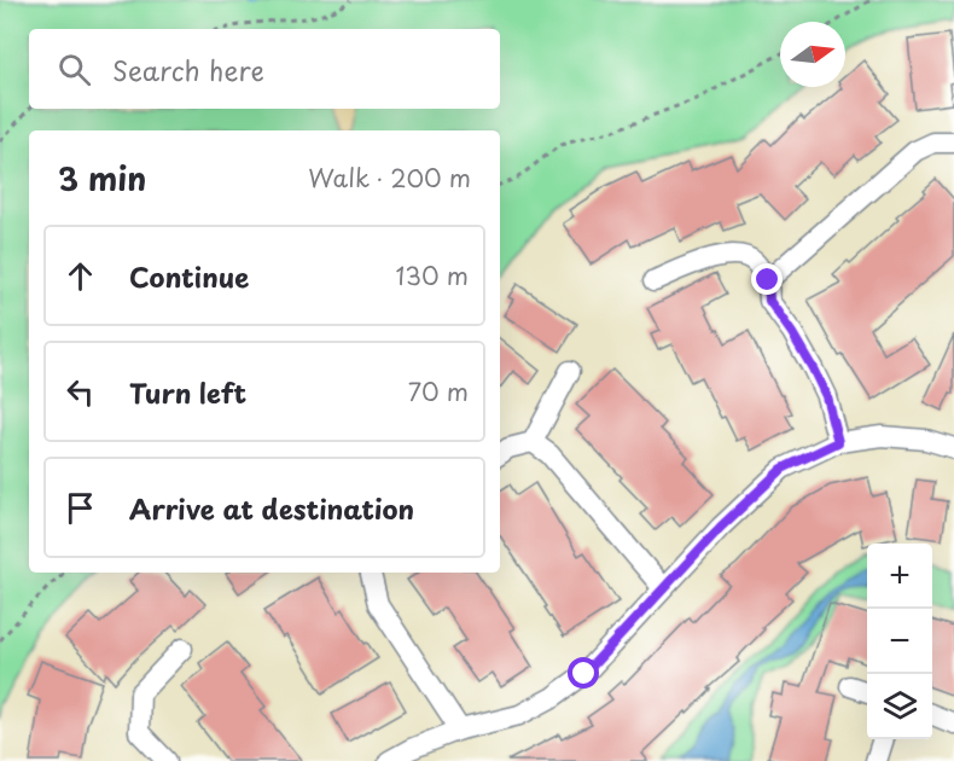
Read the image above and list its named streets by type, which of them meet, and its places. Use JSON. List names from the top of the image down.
{
  "north": "right",
  "page": {
    "search": "Search here",
    "heading": ["3 min", "Walk · 200 m"],
    "list": [
      ["Continue", "130 m"],
      ["Turn left", "70 m"],
      "Arrive at destination"
    ],
    "map_buttons": ["+", "−"]
  }
}
